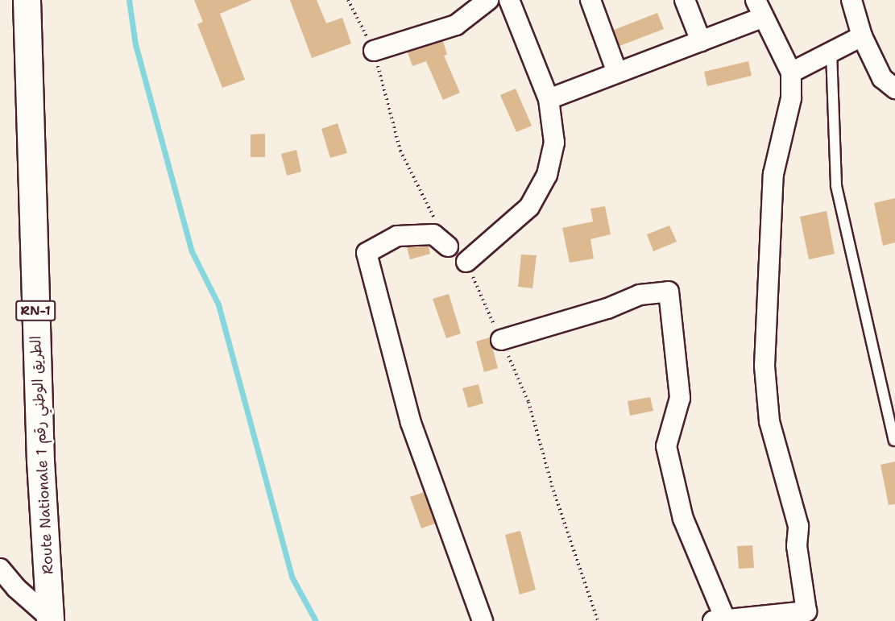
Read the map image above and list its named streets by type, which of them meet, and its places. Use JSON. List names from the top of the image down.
{
  "streets": {
    "highway": ["RN-1", "Route Nationale الطريق الوطني رقم 1"]
  }
}
